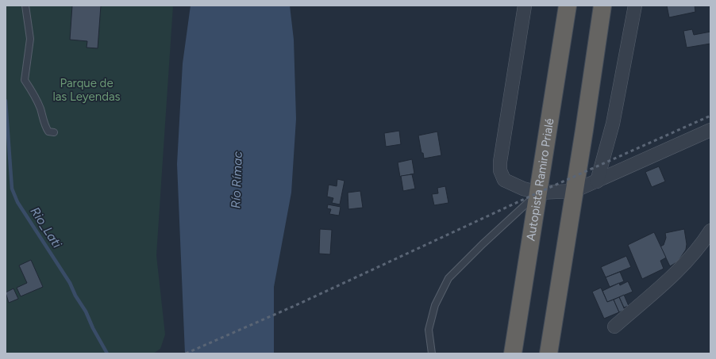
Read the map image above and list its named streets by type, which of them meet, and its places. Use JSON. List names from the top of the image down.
{
  "streets": {
    "highway": ["Autopista Ramiro Prialé"]
  },
  "water": ["Río Rímac", "Rio_Lati"],
  "parks": ["Parque de las Leyendas"]
}
